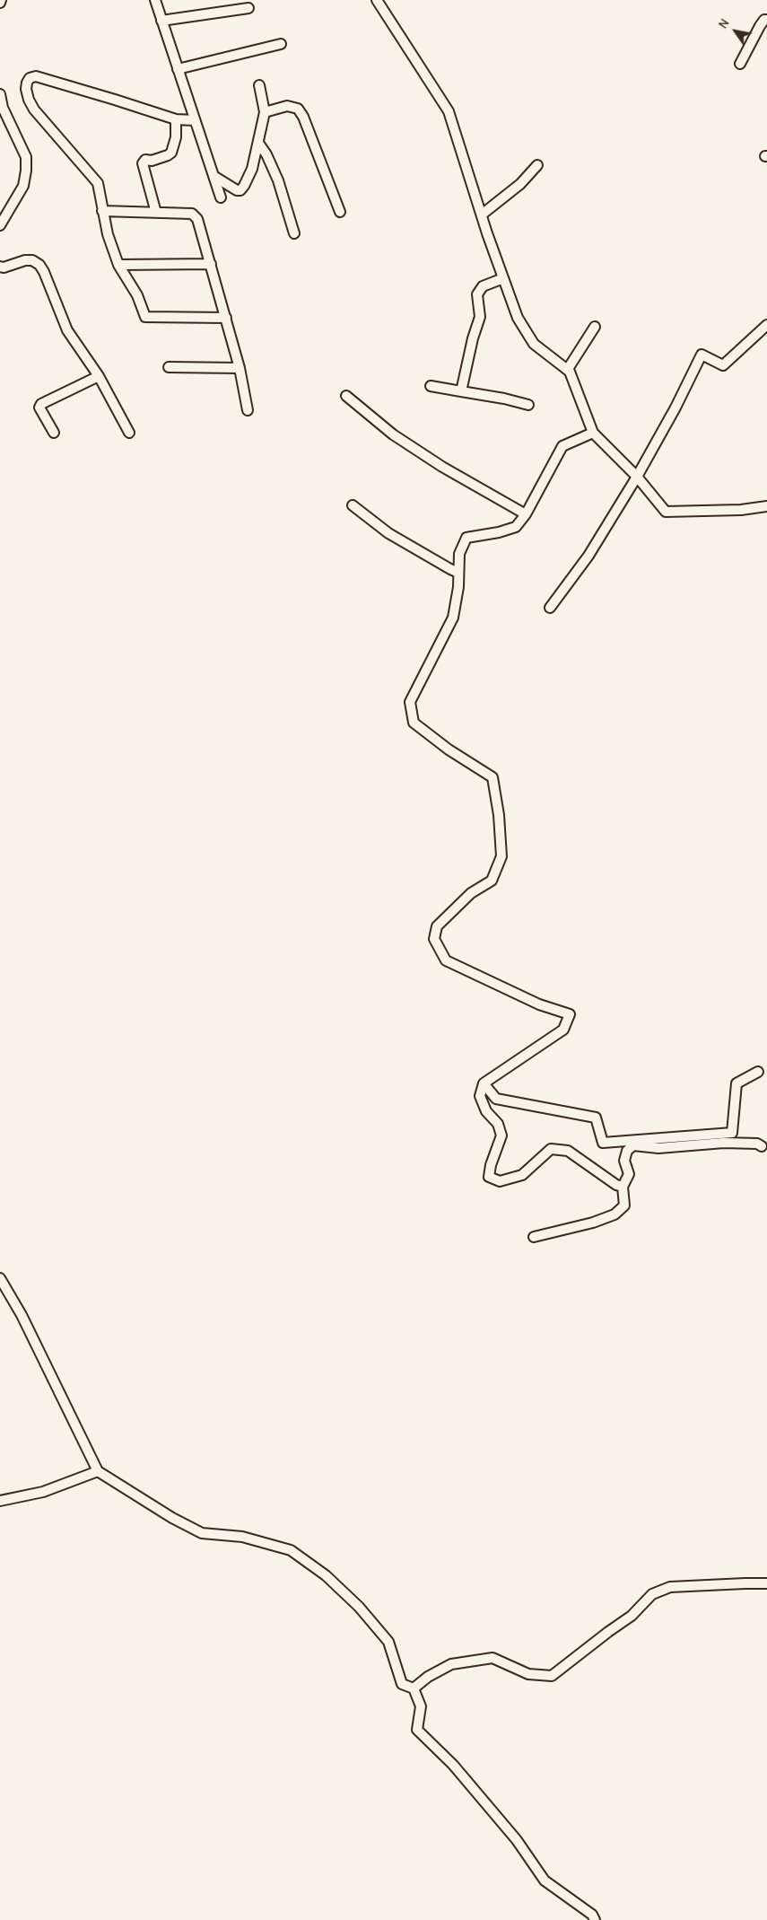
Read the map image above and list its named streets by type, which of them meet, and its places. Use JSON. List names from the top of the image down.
{
  "north": "top left"
}
